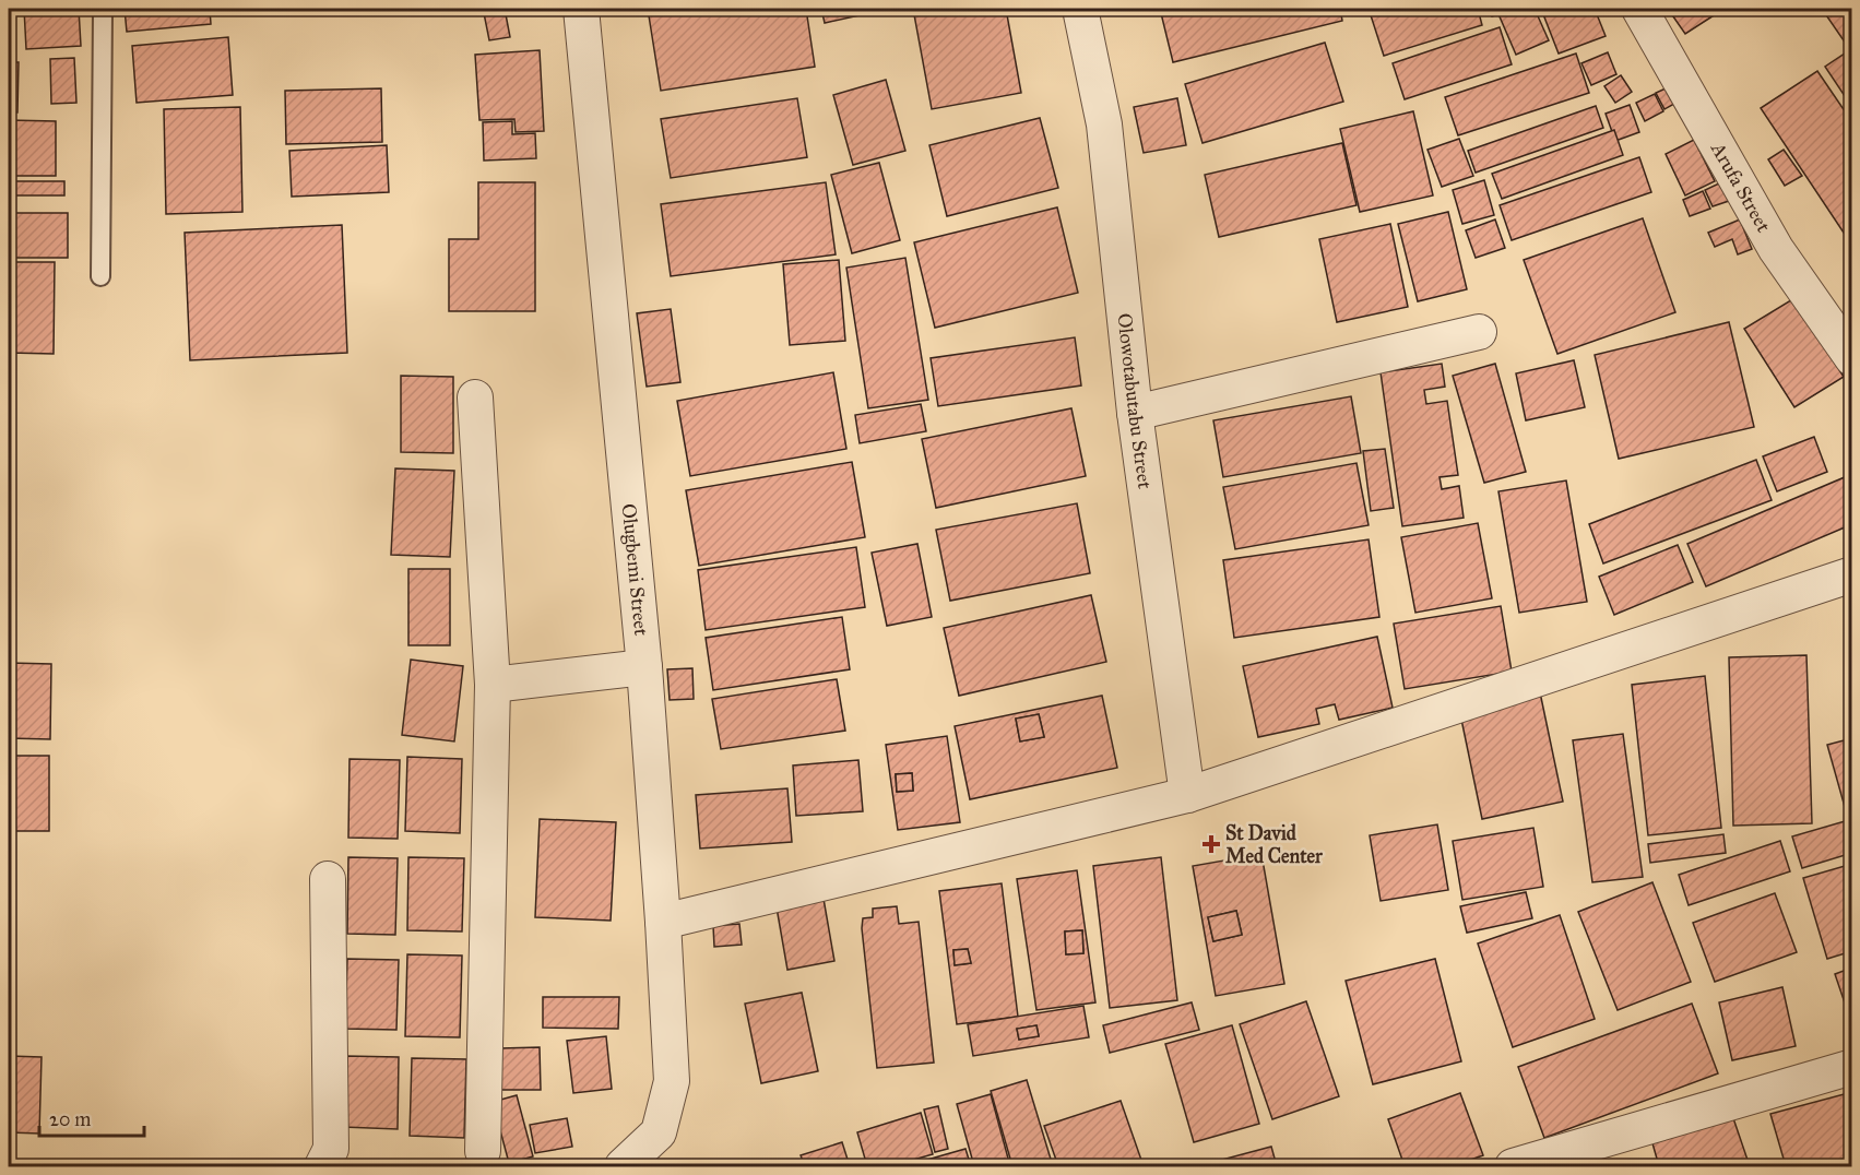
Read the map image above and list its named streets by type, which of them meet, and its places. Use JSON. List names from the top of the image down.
{
  "streets": {
    "street": ["Arufa Street", "Olowotabutabu Street", "Olugbemi Street"]
  },
  "places": {
    "health": ["St David Med Center"]
  },
  "scale_bar": "20 m"
}
